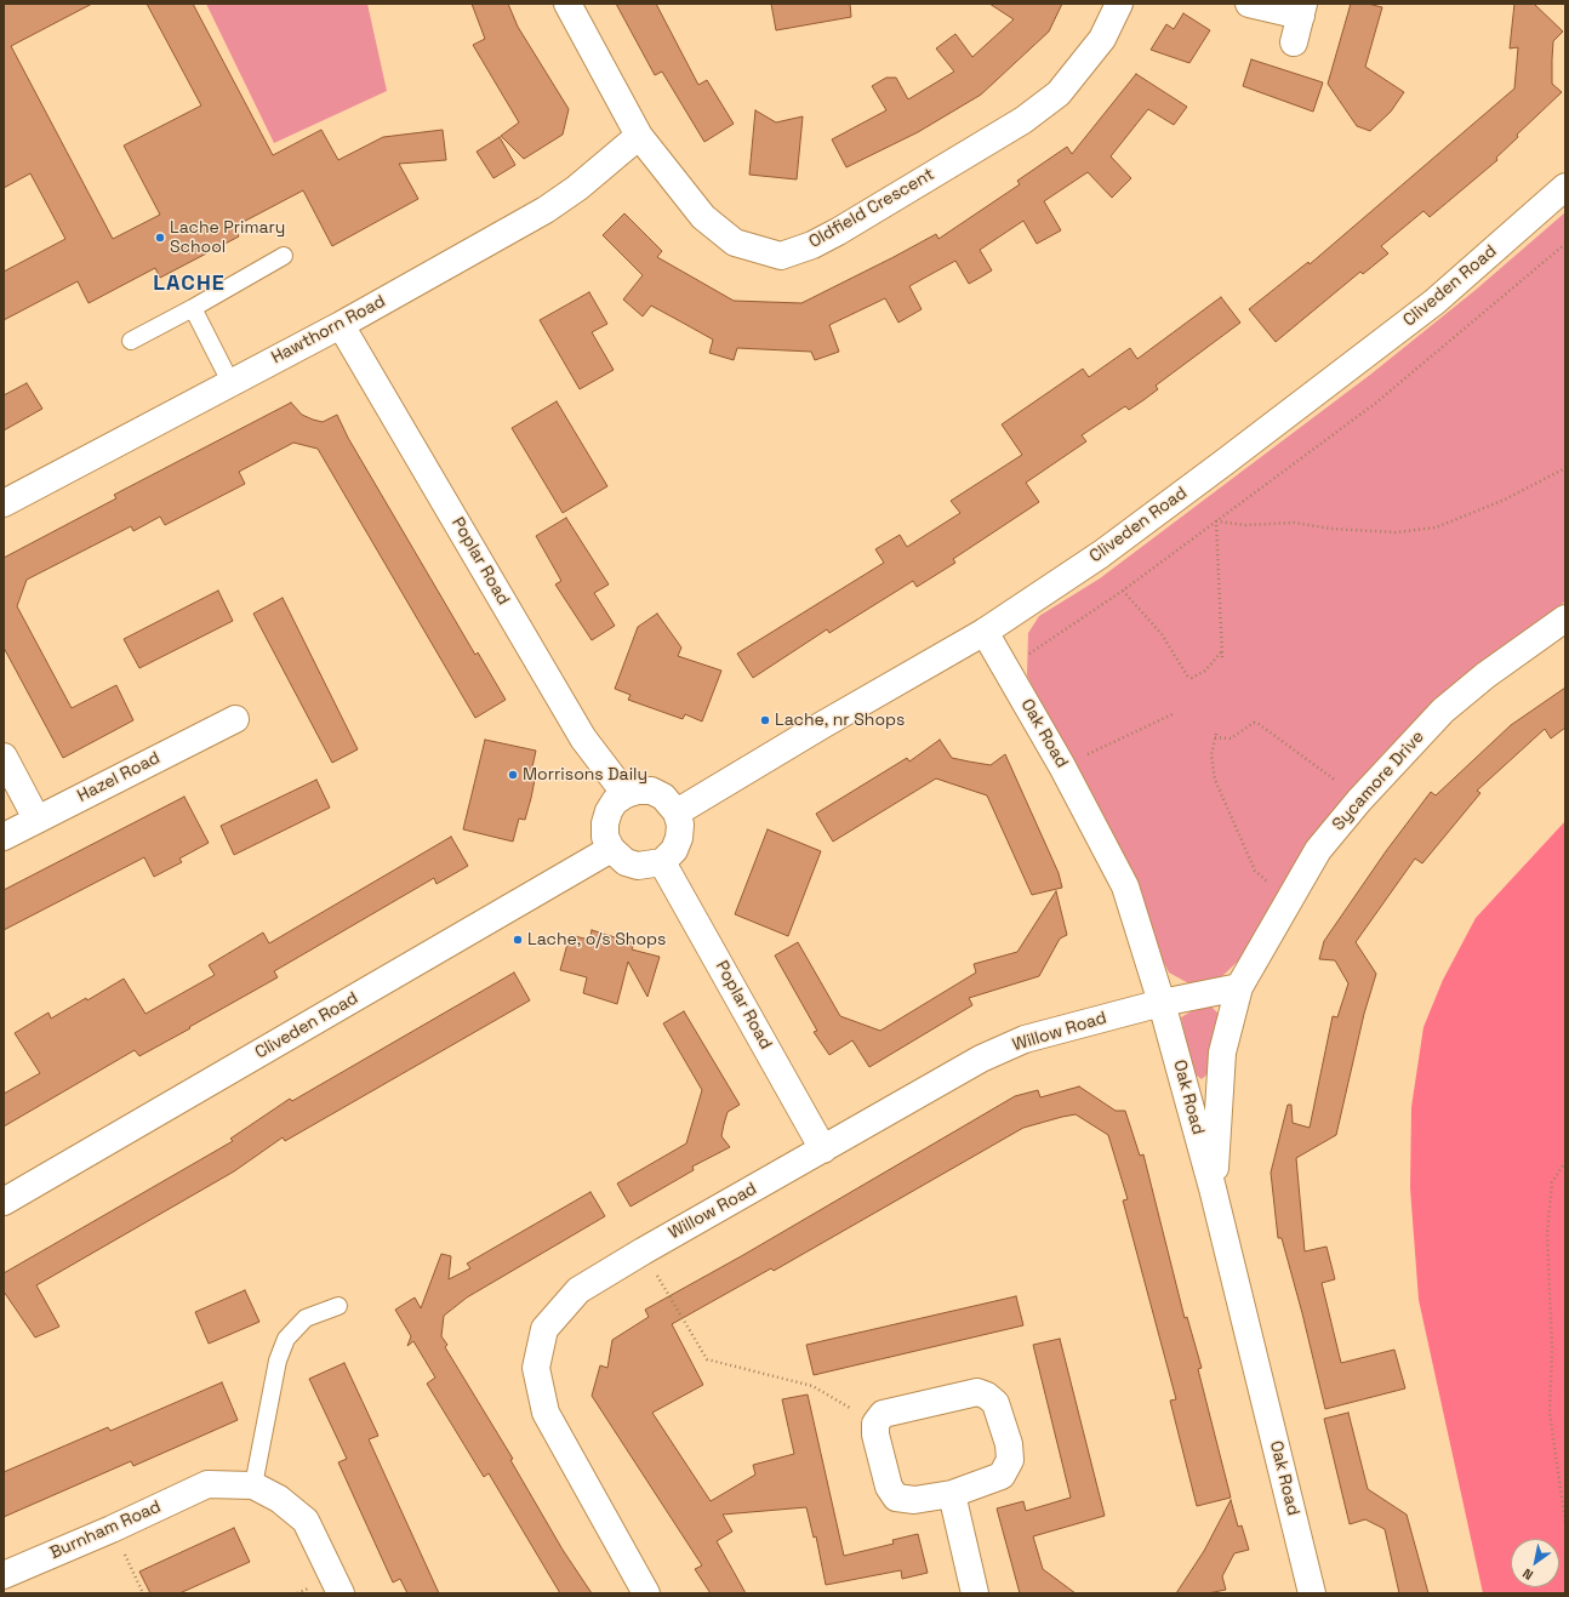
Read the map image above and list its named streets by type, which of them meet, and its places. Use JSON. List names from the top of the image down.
{
  "streets": {
    "street": [
      "Oldfield Crescent",
      "Cliveden Road",
      "Hawthorn Road",
      "Poplar Road",
      "Oak Road",
      "Hazel Road",
      "Sycamore Drive",
      "Willow Road",
      "Burnham Road"
    ]
  },
  "crossings": [
    ["Oldfield Crescent", "Hawthorn Road"],
    ["Cliveden Road", "Poplar Road"],
    ["Cliveden Road", "Oak Road"],
    ["Hawthorn Road", "Poplar Road"],
    ["Poplar Road", "Willow Road"],
    ["Oak Road", "Sycamore Drive"],
    ["Oak Road", "Willow Road"]
  ],
  "districts": ["LACHE"],
  "places": [
    "Lache Primary School",
    "Lache, nr Shops",
    "Morrisons Daily",
    "Lache, o/s Shops"
  ],
  "north": "bottom left"
}
